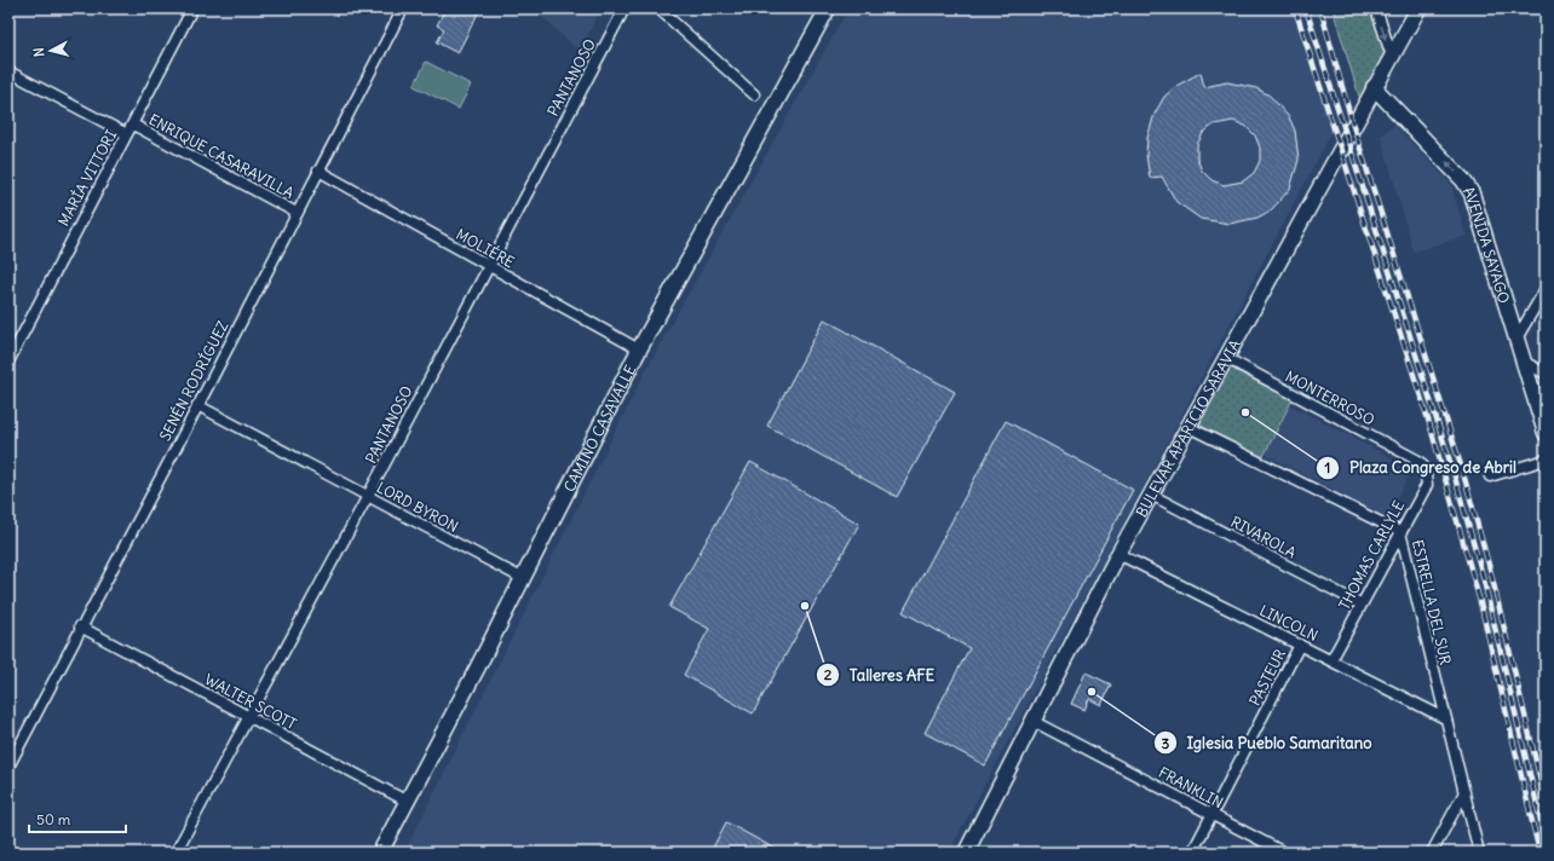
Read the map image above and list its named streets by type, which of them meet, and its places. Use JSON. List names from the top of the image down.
{
  "streets": {
    "street": [
      "PANTANOSO",
      "ENRIQUE CASARAVILLA",
      "MARÍA VITTORI",
      "AVENIDA SAYAGO",
      "MOLIÉRE",
      "SENÉN RODRÍGUEZ",
      "MONTERROSO",
      "CAMINO CASAVALLE",
      "BULEVAR APARICIO SARAVIA",
      "LORD BYRON",
      "RIVAROLA",
      "THOMAS CARLYLE",
      "ESTRELLA DEL SUR",
      "LINCOLN",
      "PASTEUR",
      "WALTER SCOTT",
      "FRANKLIN"
    ]
  },
  "crossings": [
    ["PANTANOSO", "MOLIÉRE"],
    ["PANTANOSO", "LORD BYRON"],
    ["PANTANOSO", "WALTER SCOTT"],
    ["ENRIQUE CASARAVILLA", "MARÍA VITTORI"],
    ["ENRIQUE CASARAVILLA", "SENÉN RODRÍGUEZ"],
    ["AVENIDA SAYAGO", "BULEVAR APARICIO SARAVIA"],
    ["MOLIÉRE", "SENÉN RODRÍGUEZ"],
    ["MOLIÉRE", "CAMINO CASAVALLE"],
    ["SENÉN RODRÍGUEZ", "LORD BYRON"],
    ["SENÉN RODRÍGUEZ", "WALTER SCOTT"],
    ["MONTERROSO", "BULEVAR APARICIO SARAVIA"],
    ["MONTERROSO", "THOMAS CARLYLE"],
    ["CAMINO CASAVALLE", "LORD BYRON"],
    ["CAMINO CASAVALLE", "WALTER SCOTT"],
    ["BULEVAR APARICIO SARAVIA", "RIVAROLA"],
    ["BULEVAR APARICIO SARAVIA", "ESTRELLA DEL SUR"],
    ["BULEVAR APARICIO SARAVIA", "LINCOLN"],
    ["BULEVAR APARICIO SARAVIA", "FRANKLIN"],
    ["RIVAROLA", "THOMAS CARLYLE"],
    ["THOMAS CARLYLE", "ESTRELLA DEL SUR"],
    ["THOMAS CARLYLE", "LINCOLN"],
    ["ESTRELLA DEL SUR", "LINCOLN"],
    ["LINCOLN", "PASTEUR"],
    ["PASTEUR", "FRANKLIN"]
  ],
  "one_way": ["AVENIDA SAYAGO"],
  "places": ["Plaza Congreso de Abril", "Talleres AFE", "Iglesia Pueblo Samaritano"],
  "scale_bar": "50 m",
  "north": "left"
}
